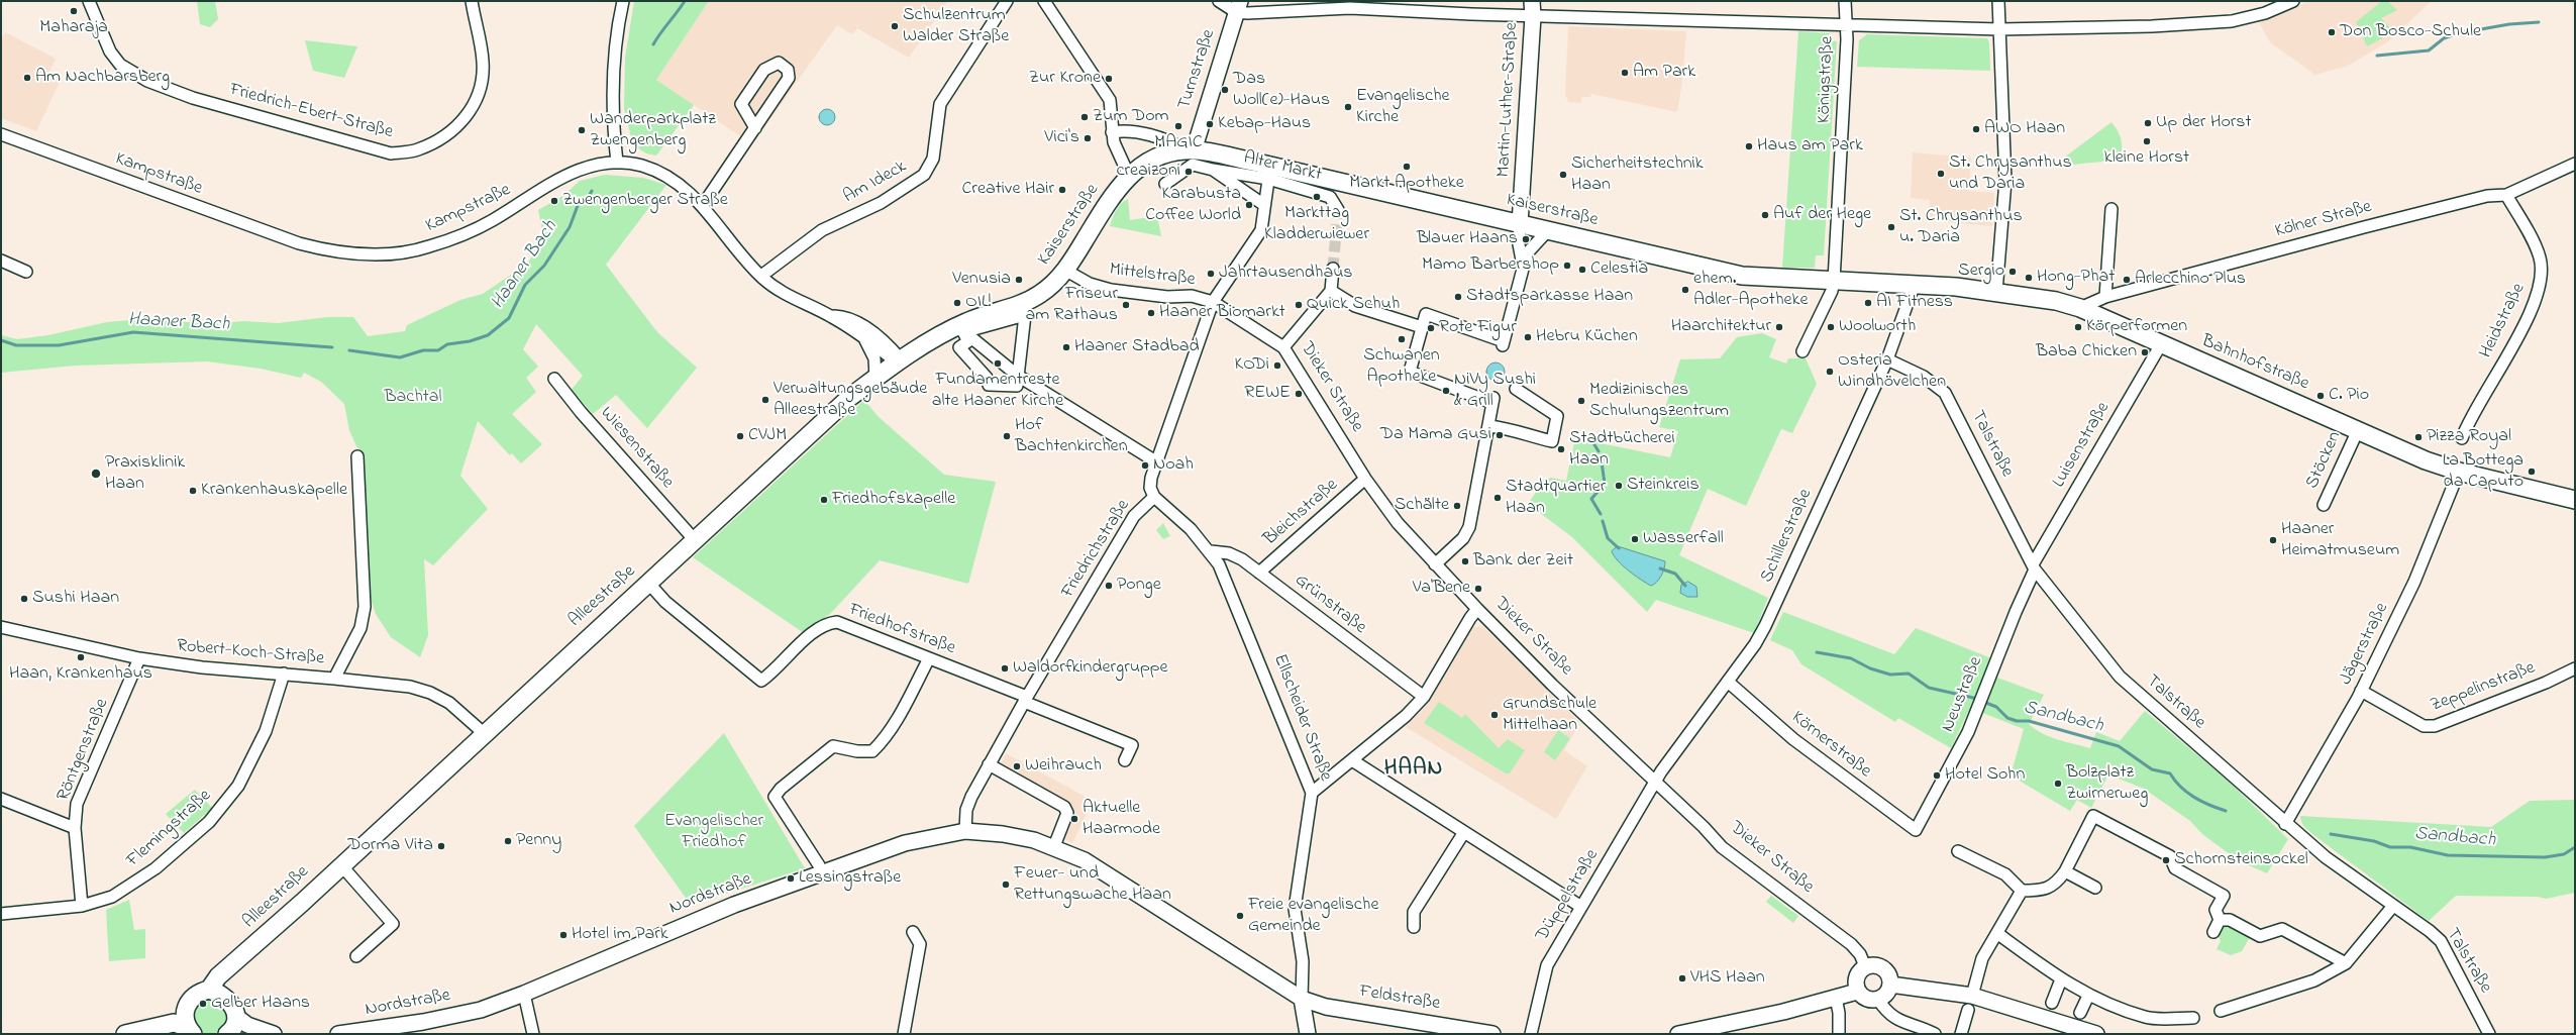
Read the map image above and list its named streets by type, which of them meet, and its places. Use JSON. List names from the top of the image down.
{
  "streets": {
    "main road": ["Kaiserstraße", "Bahnhofstraße", "Alleestraße"],
    "street": [
      "Turnstraße",
      "Königstraße",
      "Martin-Luther-Straße",
      "Friedrich-Ebert-Straße",
      "Alter Markt",
      "Kampstraße",
      "Am Ideck",
      "Kölner Straße",
      "Mittelstraße",
      "Heidstraße",
      "Dieker Straße",
      "Talstraße",
      "Luisenstraße",
      "Wiesenstraße",
      "Stöcken",
      "Bleichstraße",
      "Schillerstraße",
      "Friedrichstraße",
      "Grünstraße",
      "Friedhofstraße",
      "Jägerstraße",
      "Robert-Koch-Straße",
      "Zeppelinstraße",
      "Neustraße",
      "Ellscheider Straße",
      "Körnerstraße",
      "Röntgenstraße",
      "Flemingstraße",
      "Nordstraße",
      "Düppelstraße",
      "Feldstraße"
    ]
  },
  "crossings": [
    ["Turnstraße", "Kaiserstraße"],
    ["Königstraße", "Kaiserstraße"],
    ["Martin-Luther-Straße", "Kaiserstraße"],
    ["Alter Markt", "Kaiserstraße"],
    ["Alter Markt", "Friedrichstraße"],
    ["Kampstraße", "Am Ideck"],
    ["Kampstraße", "Kaiserstraße"],
    ["Kampstraße", "Alleestraße"],
    ["Kaiserstraße", "Mittelstraße"],
    ["Kaiserstraße", "Bahnhofstraße"],
    ["Kaiserstraße", "Schillerstraße"],
    ["Kaiserstraße", "Friedrichstraße"],
    ["Kaiserstraße", "Alleestraße"],
    ["Kölner Straße", "Heidstraße"],
    ["Kölner Straße", "Bahnhofstraße"],
    ["Mittelstraße", "Dieker Straße"],
    ["Mittelstraße", "Friedrichstraße"],
    ["Bahnhofstraße", "Luisenstraße"],
    ["Bahnhofstraße", "Stöcken"],
    ["Bahnhofstraße", "Schillerstraße"],
    ["Bahnhofstraße", "Jägerstraße"],
    ["Dieker Straße", "Bleichstraße"],
    ["Dieker Straße", "Schillerstraße"],
    ["Dieker Straße", "Friedrichstraße"],
    ["Dieker Straße", "Düppelstraße"],
    ["Talstraße", "Luisenstraße"],
    ["Talstraße", "Schillerstraße"],
    ["Talstraße", "Jägerstraße"],
    ["Talstraße", "Neustraße"],
    ["Luisenstraße", "Neustraße"],
    ["Wiesenstraße", "Alleestraße"],
    ["Bleichstraße", "Grünstraße"],
    ["Schillerstraße", "Körnerstraße"],
    ["Schillerstraße", "Düppelstraße"],
    ["Friedrichstraße", "Friedhofstraße"],
    ["Friedrichstraße", "Ellscheider Straße"],
    ["Friedrichstraße", "Nordstraße"],
    ["Alleestraße", "Friedhofstraße"],
    ["Alleestraße", "Robert-Koch-Straße"],
    ["Grünstraße", "Ellscheider Straße"],
    ["Jägerstraße", "Zeppelinstraße"],
    ["Robert-Koch-Straße", "Röntgenstraße"],
    ["Robert-Koch-Straße", "Flemingstraße"],
    ["Neustraße", "Körnerstraße"],
    ["Ellscheider Straße", "Nordstraße"],
    ["Ellscheider Straße", "Feldstraße"],
    ["Röntgenstraße", "Flemingstraße"],
    ["Nordstraße", "Feldstraße"]
  ],
  "districts": ["HAAN"],
  "water": ["Haaner Bach", "Sandbach"],
  "parks": ["Bachtal", "Evangelischer Friedhof"],
  "places": [
    "Maharaja",
    "Schulzentrum Walder Straße",
    "Don Bosco-Schule",
    "Am Park",
    "Am Nachbarsberg",
    "Zur Krone",
    "Das Woll(e)-Haus",
    "Evangelische Kirche",
    "Zum Dom",
    "Up der Horst",
    "Kebap-Haus",
    "MAGIC",
    "AWO Haan",
    "Wanderparkplatz Zwengenberg",
    "Vici's",
    "kleine Horst",
    "Haus am Park",
    "Markt Apotheke",
    "creaizoni",
    "St. Chrysanthus und Daria",
    "Sicherheitstechnik Haan",
    "Creative Hair",
    "Markttag Kladderwiewer",
    "Zwengenberger Straße",
    "Karabusta Coffee World",
    "Auf der Hege",
    "St. Chrysanthus u. Daria",
    "Blauer Haans",
    "Mamo Barbershop",
    "Celestia",
    "Sergio",
    "Jahrtausendhaus",
    "Hong-Phat",
    "Venusia",
    "Arlecchino Plus",
    "ehem. Adler-Apotheke",
    "Stadtsparkasse Haan",
    "OIL!",
    "AI Fitness",
    "Friseur am Rathaus",
    "Quick Schuh",
    "Haaner Biomarkt",
    "Haarchitektur",
    "Woolworth",
    "Körperformen",
    "Rote Figur",
    "Hebru Küchen",
    "Schwanen Apotheke",
    "Haaner Stadbad",
    "Baba Chicken",
    "Fundamentreste alte Haaner Kirche",
    "KODi",
    "Osteria Windhövelchen",
    "NiVy Sushi & Grill",
    "REWE",
    "C. Pio",
    "Verwaltungsgebäude Alleestraße",
    "Medizinisches Schulungszentrum",
    "Da Mama Gusi",
    "CVJM",
    "Hof Bachtenkirchen",
    "Pizza Royal",
    "Stadtbücherei Haan",
    "Noah",
    "La Bottega da Caputo",
    "Praxisklinik Haan",
    "Steinkreis",
    "Krankenhauskapelle",
    "Stadtquartier Haan",
    "Friedhofskapelle",
    "Schälte",
    "Wasserfall",
    "Haaner Heimatmuseum",
    "Bank der Zeit",
    "Ponge",
    "Va'Bene",
    "Sushi Haan",
    "Haan, Krankenhaus",
    "Waldorfkindergruppe",
    "Grundschule Mittelhaan",
    "Weihrauch",
    "Hotel Sohn",
    "Bolzplatz Zwirnerweg",
    "Aktuelle Haarmode",
    "Penny",
    "Dorma Vita",
    "Schornsteinsockel",
    "Lessingstraße",
    "Feuer- und Rettungswache Haan",
    "Freie evangelische Gemeinde",
    "Hotel im Park",
    "VHS Haan",
    "Gelber Haans"
  ]
}
